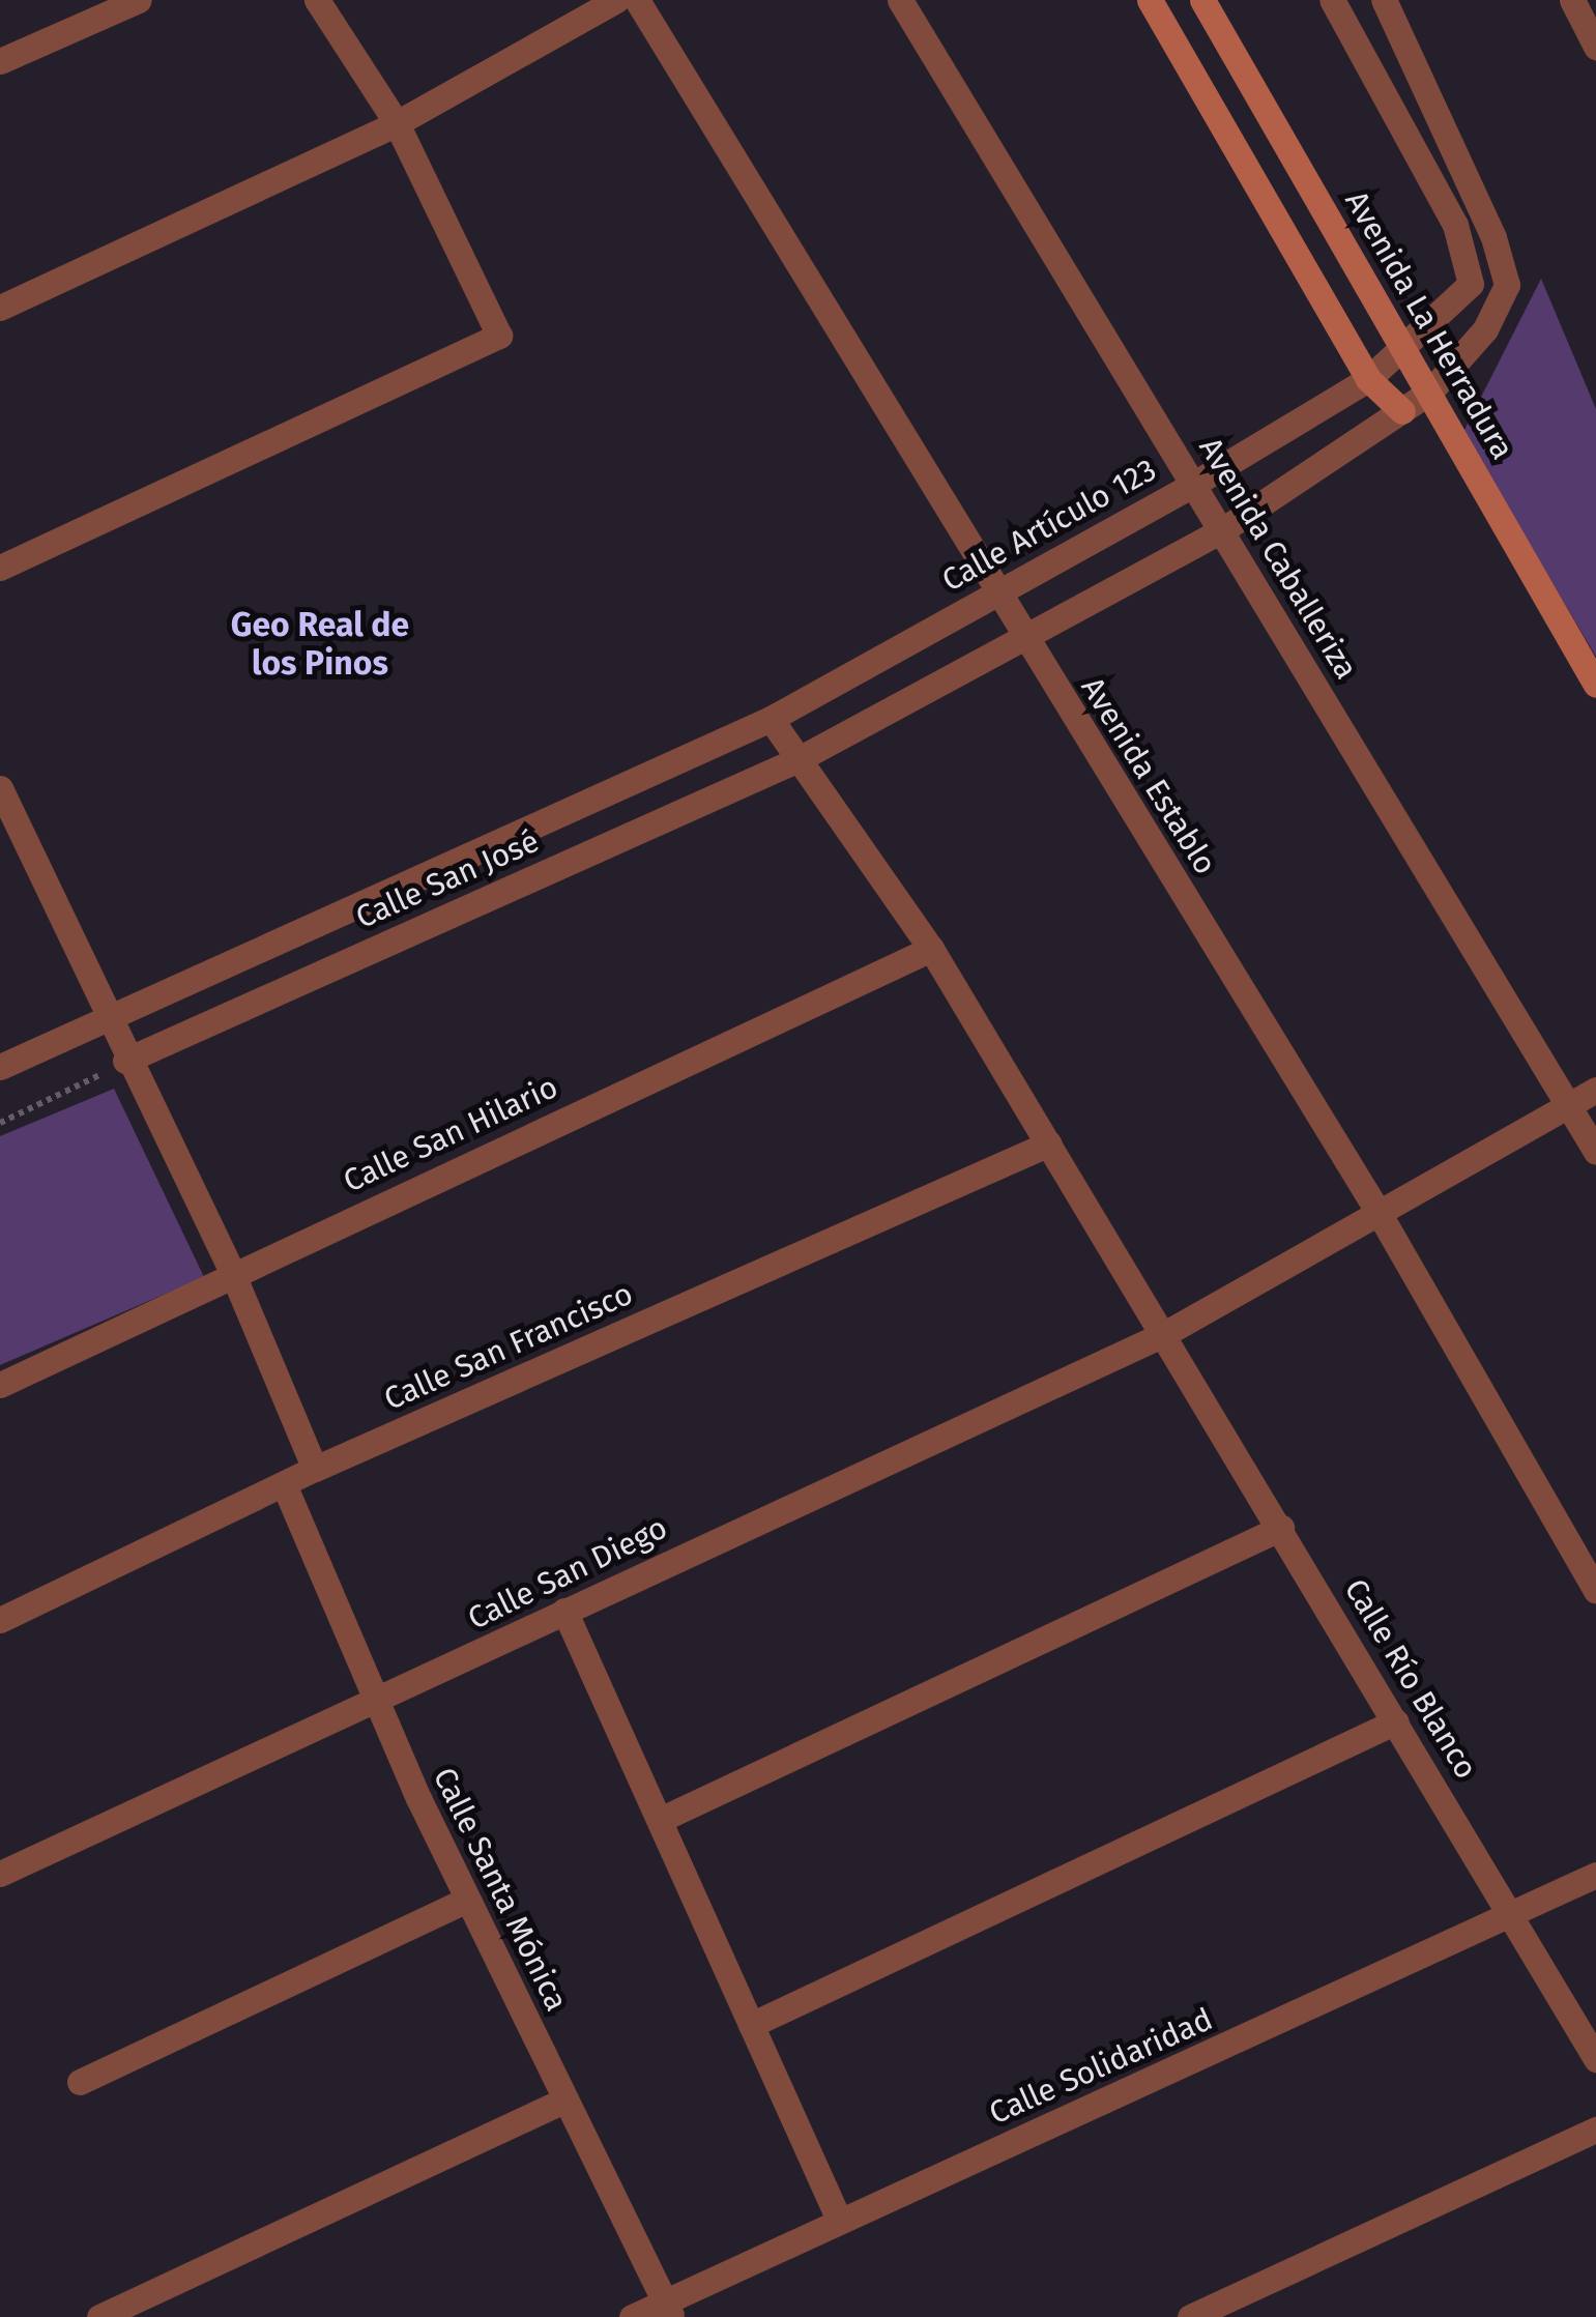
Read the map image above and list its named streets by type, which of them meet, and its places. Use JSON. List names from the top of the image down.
{
  "streets": {
    "street": [
      "Avenida La Herradura",
      "Calle Artículo 123",
      "Avenida Caballeriza",
      "Avenida Establo",
      "Calle San José",
      "Calle San Hilario",
      "Calle San Francisco",
      "Calle San Diego",
      "Calle Río Blanco",
      "Calle Santa Mónica",
      "Calle Solidaridad"
    ]
  },
  "crossings": [
    ["Avenida La Herradura", "Calle Artículo 123"],
    ["Calle Artículo 123", "Avenida Caballeriza"],
    ["Calle Artículo 123", "Avenida Establo"],
    ["Calle Artículo 123", "Calle San José"],
    ["Calle Artículo 123", "Calle Río Blanco"],
    ["Avenida Caballeriza", "Calle San Diego"],
    ["Avenida Establo", "Calle San Diego"],
    ["Calle San José", "Calle Río Blanco"],
    ["Calle San Hilario", "Calle Río Blanco"],
    ["Calle San Francisco", "Calle Río Blanco"],
    ["Calle San Francisco", "Calle Santa Mónica"],
    ["Calle San Diego", "Calle Río Blanco"],
    ["Calle San Diego", "Calle Santa Mónica"],
    ["Calle Río Blanco", "Calle Solidaridad"],
    ["Calle Santa Mónica", "Calle Solidaridad"]
  ],
  "districts": ["Geo Real de los Pinos"]
}
